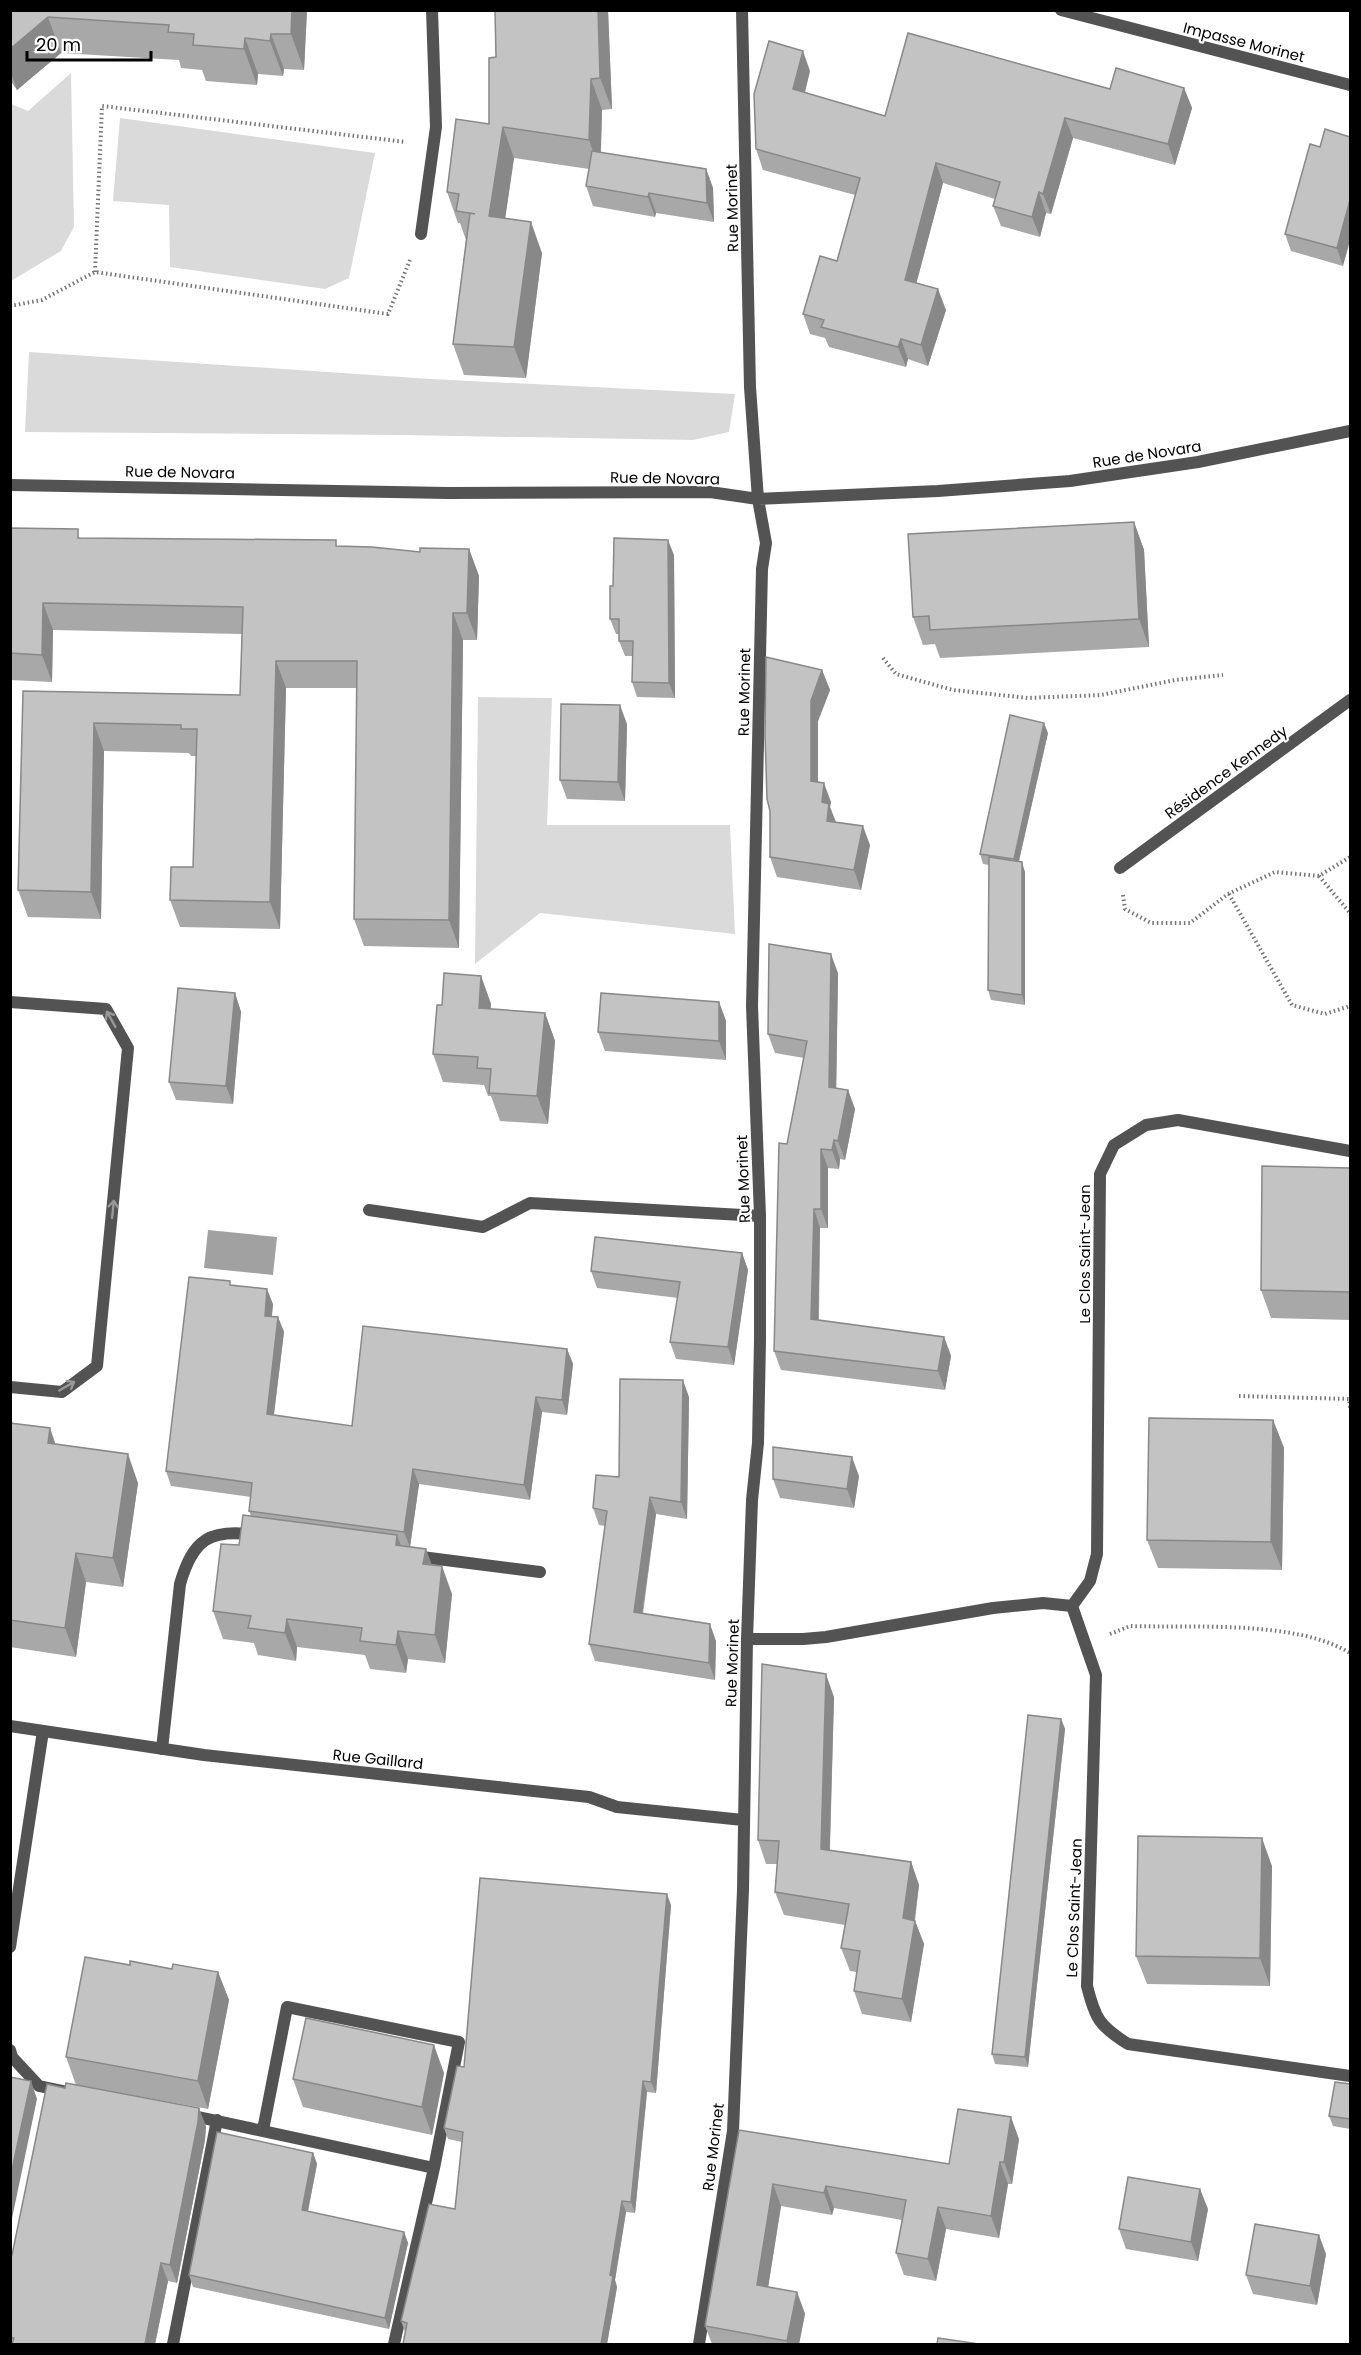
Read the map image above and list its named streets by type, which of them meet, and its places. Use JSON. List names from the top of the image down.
{
  "streets": {
    "street": [
      "Impasse Morinet",
      "Rue Morinet",
      "Rue de Novara",
      "Résidence Kennedy",
      "Le Clos Saint-Jean",
      "Rue Gaillard"
    ]
  },
  "crossings": [
    ["Rue Morinet", "Rue de Novara"],
    ["Rue Morinet", "Rue Gaillard"]
  ],
  "scale_bar": "20 m"
}
